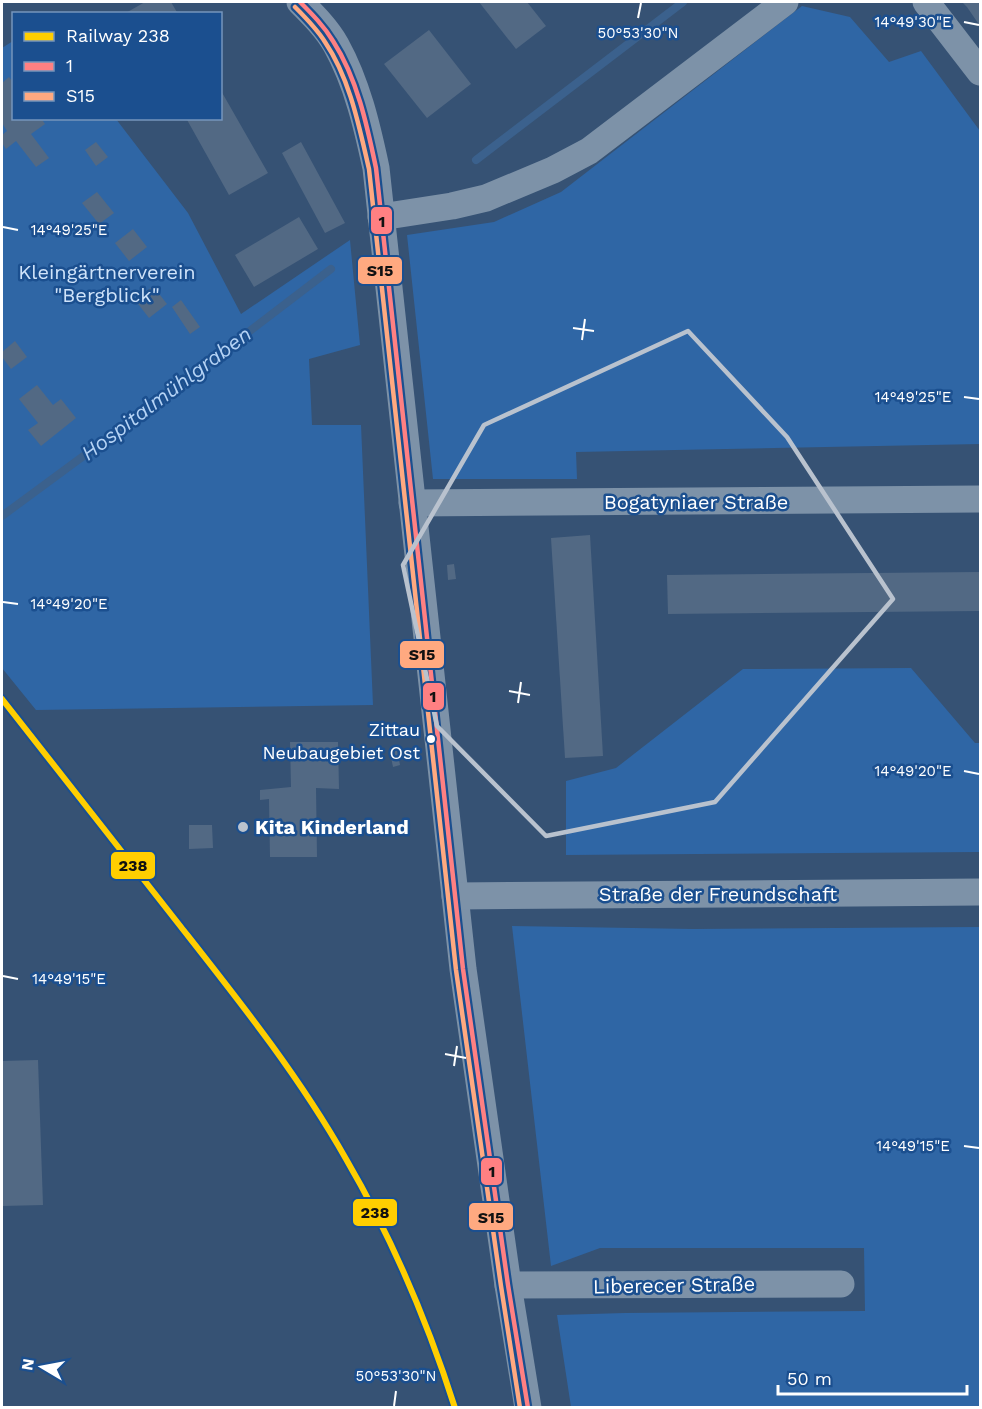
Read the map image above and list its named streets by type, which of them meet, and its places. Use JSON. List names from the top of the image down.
{
  "streets": {
    "street": ["Bogatyniaer Straße", "Straße der Freundschaft", "Liberecer Straße"]
  },
  "water": ["Hospitalmühlgraben"],
  "parks": ["Kleingärtnerverein \"Bergblick\""],
  "places": ["Zittau Neubaugebiet Ost", "Kita Kinderland"],
  "lines": ["transit line 1", "transit line S15", "rail line 238"],
  "legend": ["Railway 238", "1", "S15"],
  "scale_bar": "50 m",
  "north": "left",
  "coordinates": [
    "14°49'30\"E",
    "50°53'30\"N",
    "14°49'25\"E",
    "14°49'20\"E",
    "14°49'15\"E"
  ]
}
